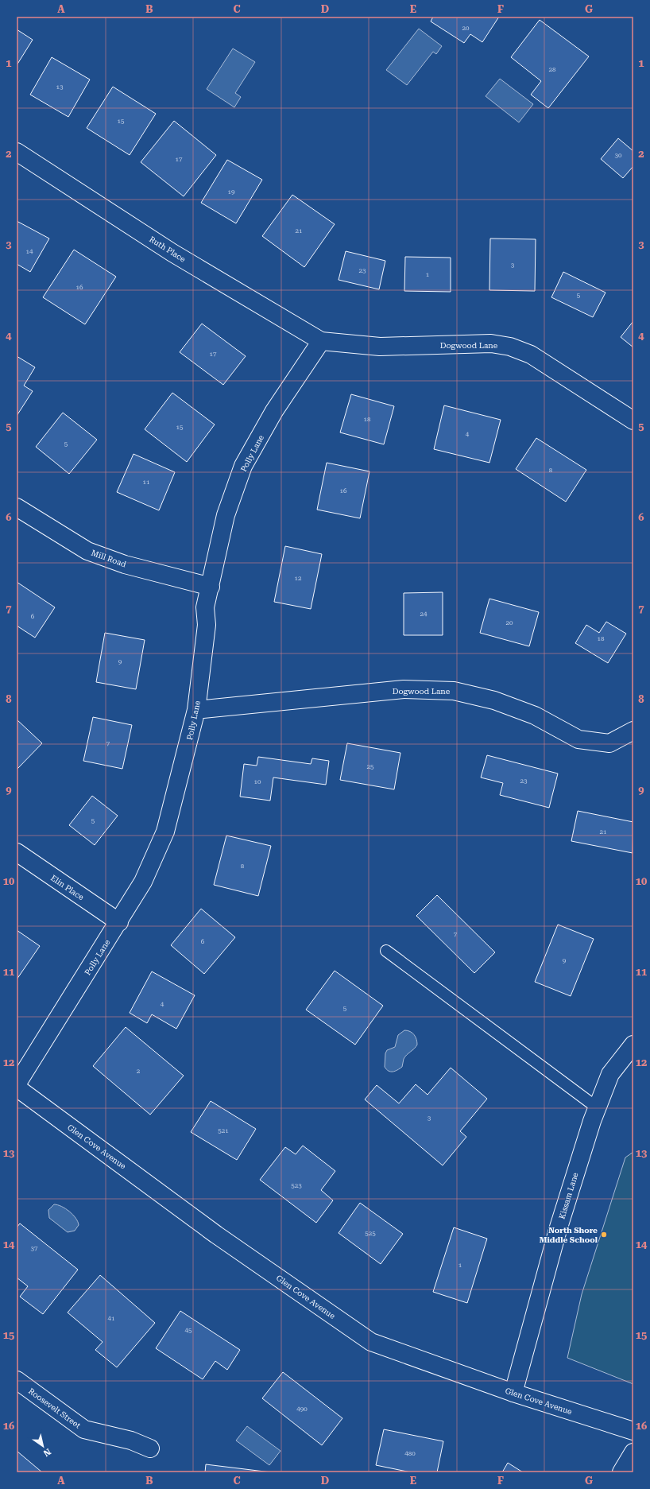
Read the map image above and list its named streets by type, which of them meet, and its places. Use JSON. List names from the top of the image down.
{
  "streets": {
    "street": [
      "Ruth Place",
      "Dogwood Lane",
      "Polly Lane",
      "Mill Road",
      "Elin Place",
      "Glen Cove Avenue",
      "Kissam Lane",
      "Roosevelt Street"
    ]
  },
  "crossings": [
    ["Ruth Place", "Dogwood Lane"],
    ["Ruth Place", "Polly Lane"],
    ["Dogwood Lane", "Polly Lane"],
    ["Polly Lane", "Mill Road"],
    ["Polly Lane", "Elin Place"],
    ["Glen Cove Avenue", "Kissam Lane"]
  ],
  "places": ["North Shore Middle School"],
  "house_numbers": [
    "20",
    "28",
    "13",
    "15",
    "30",
    "17",
    "19",
    "21",
    "14",
    "3",
    "23",
    "1",
    "16",
    "5",
    "17",
    "18",
    "15",
    "4",
    "5",
    "8",
    "11",
    "16",
    "12",
    "24",
    "6",
    "20",
    "18",
    "9",
    "7",
    "25",
    "23",
    "10",
    "5",
    "21",
    "8",
    "7",
    "6",
    "9",
    "4",
    "5",
    "2",
    "3",
    "521",
    "523",
    "525",
    "37",
    "1",
    "41",
    "45",
    "490",
    "480"
  ],
  "north": "bottom right",
  "grid": {
    "columns": [
      "A",
      "B",
      "C",
      "D",
      "E",
      "F",
      "G"
    ],
    "rows": [
      "1",
      "2",
      "3",
      "4",
      "5",
      "6",
      "7",
      "8",
      "9",
      "10",
      "11",
      "12",
      "13",
      "14",
      "15",
      "16"
    ]
  }
}
